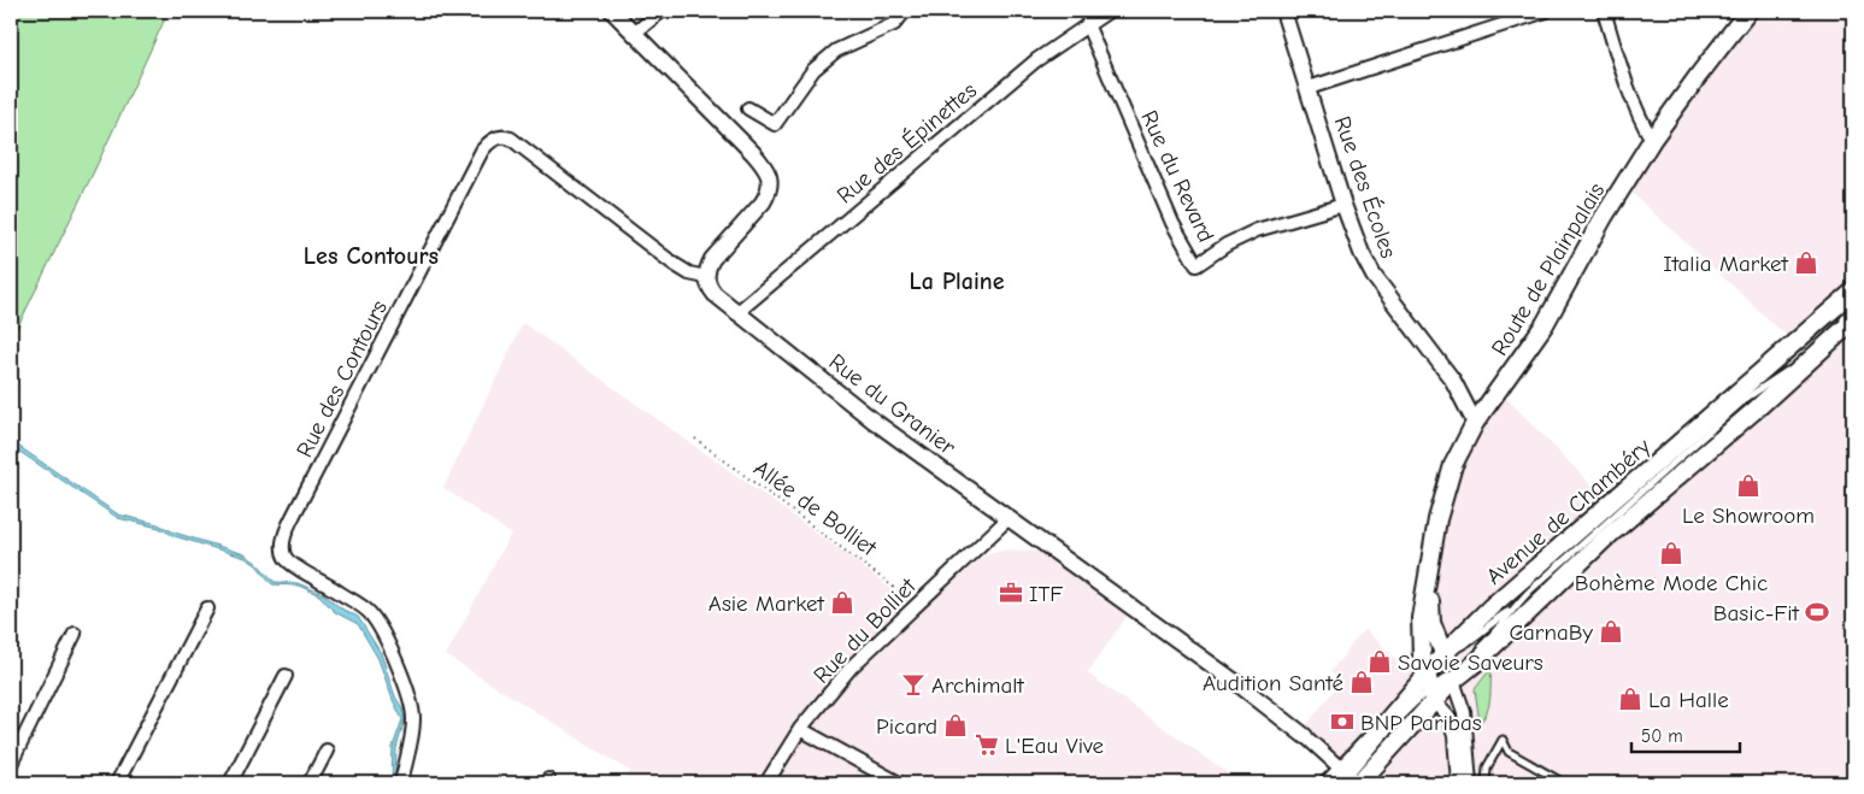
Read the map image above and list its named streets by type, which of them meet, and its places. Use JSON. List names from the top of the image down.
{
  "streets": {
    "main road": ["Route de Plainpalais", "Avenue de Chambéry"],
    "street": [
      "Rue des Épinettes",
      "Rue du Revard",
      "Rue des Écoles",
      "Rue des Contours",
      "Rue du Granier",
      "Rue du Bolliet"
    ],
    "path": ["Allée de Bolliet"]
  },
  "crossings": [
    ["Rue des Épinettes", "Rue du Revard"],
    ["Rue des Épinettes", "Rue du Granier"],
    ["Rue du Revard", "Rue des Écoles"],
    ["Rue des Écoles", "Route de Plainpalais"],
    ["Route de Plainpalais", "Avenue de Chambéry"],
    ["Rue des Contours", "Rue du Granier"],
    ["Rue du Granier", "Avenue de Chambéry"],
    ["Rue du Granier", "Rue du Bolliet"],
    ["Allée de Bolliet", "Rue du Bolliet"]
  ],
  "districts": ["Les Contours", "La Plaine"],
  "places": {
    "shop": [
      "Italia Market",
      "Le Showroom",
      "Bohème Mode Chic",
      "Asie Market",
      "CarnaBy",
      "Savoie Saveurs",
      "Audition Santé",
      "La Halle",
      "Picard"
    ],
    "office": ["ITF"],
    "sports": ["Basic-Fit"],
    "bar": ["Archimalt"],
    "bank": ["BNP Paribas"],
    "supermarket": ["L'Eau Vive"]
  },
  "scale_bar": "50 m"
}
